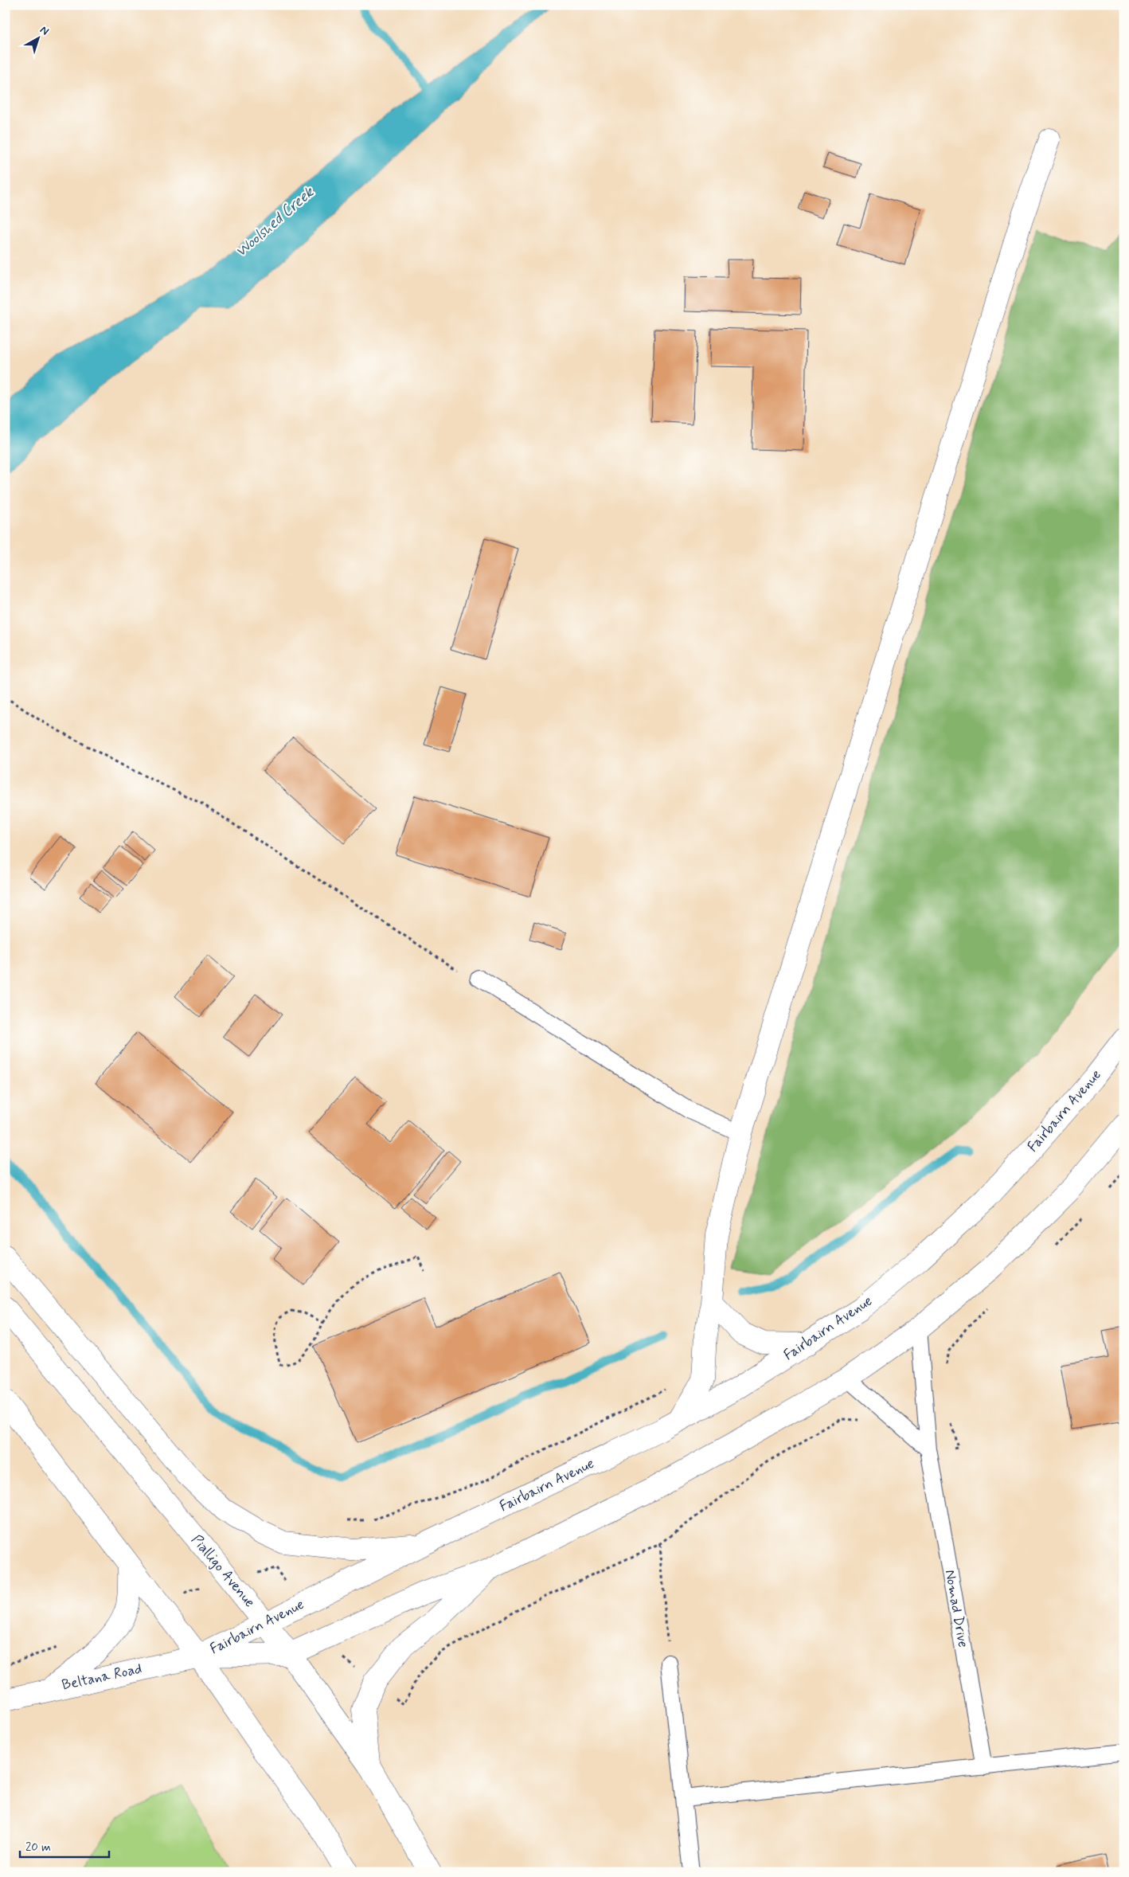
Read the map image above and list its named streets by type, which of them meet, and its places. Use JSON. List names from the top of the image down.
{
  "streets": {
    "main road": ["Fairbairn Avenue", "Pialligo Avenue", "Beltana Road"],
    "lane": ["Nomad Drive"]
  },
  "crossings": [
    ["Fairbairn Avenue", "Pialligo Avenue"],
    ["Fairbairn Avenue", "Nomad Drive"],
    ["Fairbairn Avenue", "Beltana Road"]
  ],
  "water": ["Woolshed Creek"],
  "scale_bar": "20 m",
  "north": "top right"
}
